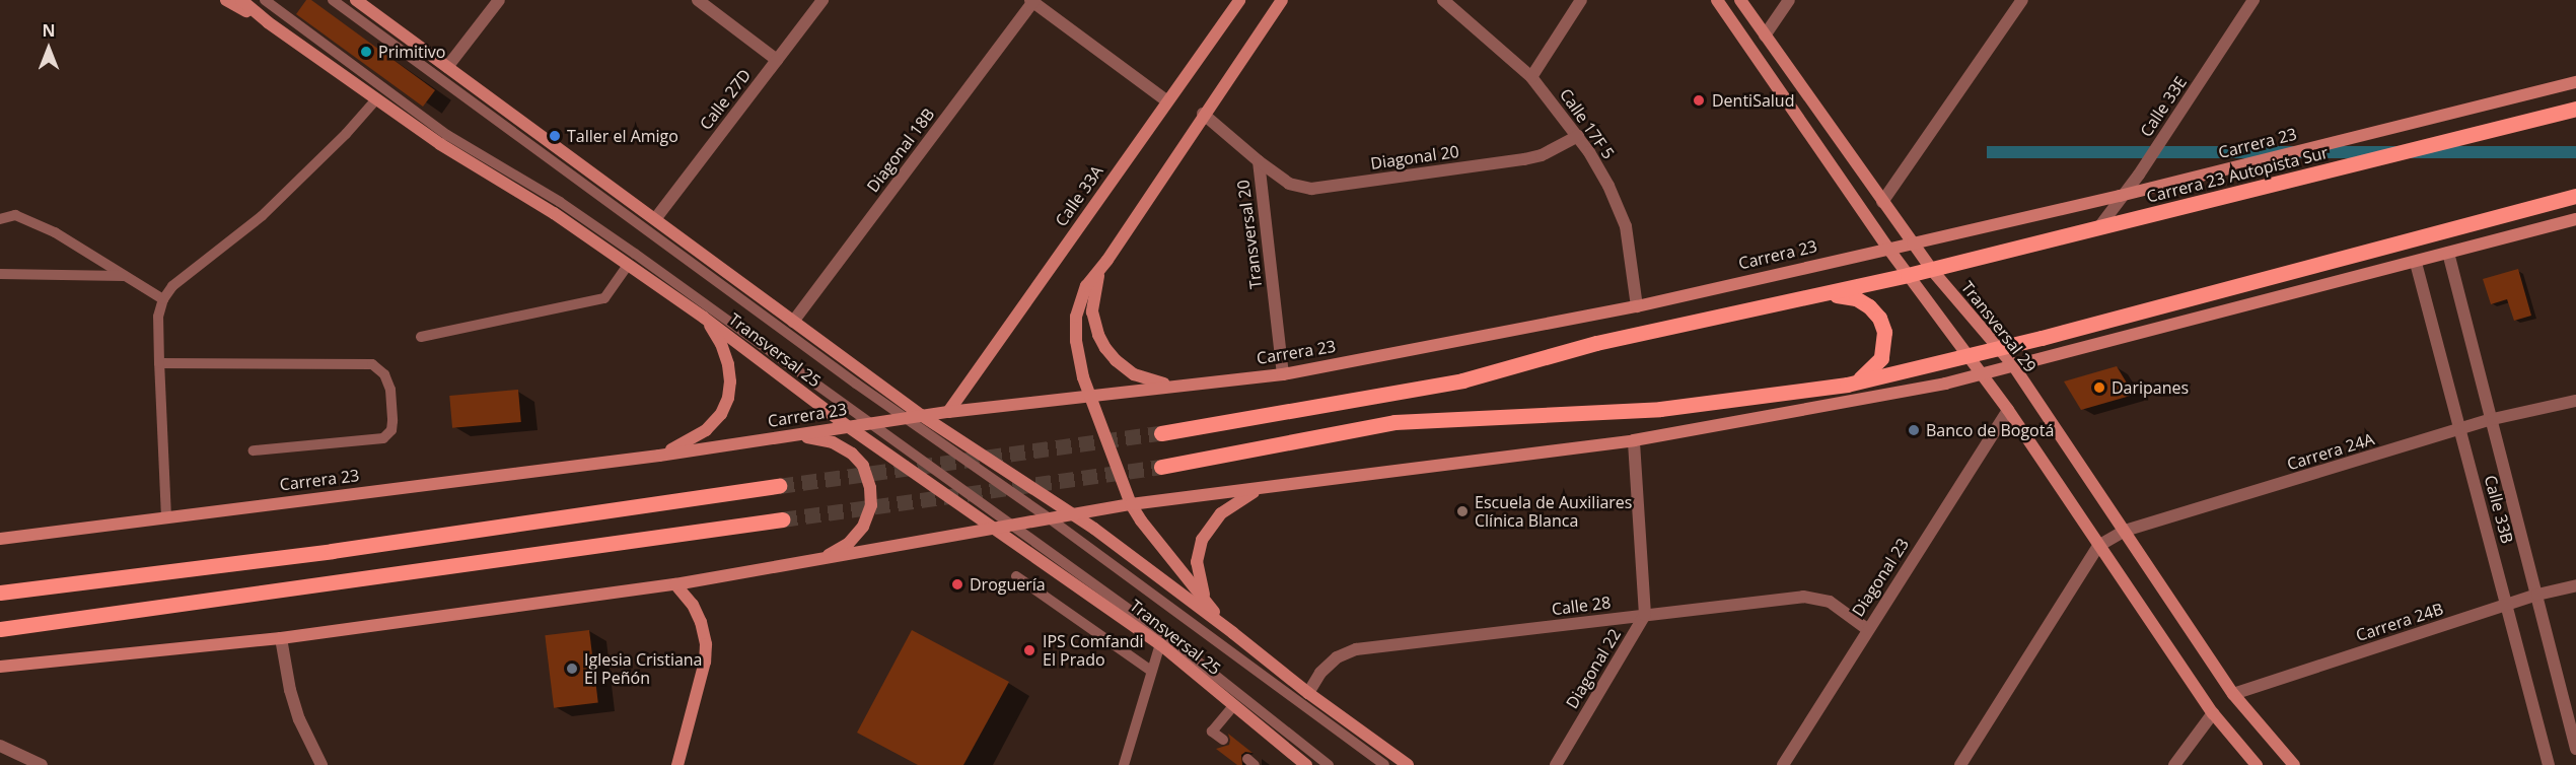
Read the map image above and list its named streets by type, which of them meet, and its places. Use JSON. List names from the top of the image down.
{
  "streets": {
    "main road": ["Carrera 23 Autopista Sur"],
    "street": [
      "Calle 27D",
      "Calle 33E",
      "Calle 17F 5",
      "Carrera 23",
      "Diagonal 18B",
      "Diagonal 20",
      "Calle 33A",
      "Transversal 20",
      "Transversal 29",
      "Transversal 25",
      "Carrera 24A",
      "Calle 33B",
      "Diagonal 23",
      "Calle 28",
      "Carrera 24B",
      "Diagonal 22"
    ]
  },
  "crossings": [
    ["Calle 27D", "Transversal 25"],
    ["Calle 33E", "Carrera 23"],
    ["Calle 33E", "Carrera 23 Autopista Sur"],
    ["Calle 17F 5", "Carrera 23"],
    ["Calle 17F 5", "Diagonal 20"],
    ["Carrera 23", "Calle 33A"],
    ["Carrera 23", "Transversal 20"],
    ["Carrera 23", "Transversal 29"],
    ["Carrera 23", "Transversal 25"],
    ["Diagonal 18B", "Transversal 25"],
    ["Diagonal 20", "Transversal 20"],
    ["Carrera 23 Autopista Sur", "Transversal 29"],
    ["Transversal 29", "Carrera 24A"],
    ["Transversal 29", "Carrera 24B"],
    ["Transversal 25", "Calle 28"],
    ["Carrera 24A", "Calle 33B"],
    ["Calle 33B", "Carrera 24B"],
    ["Diagonal 23", "Calle 28"],
    ["Calle 28", "Diagonal 22"]
  ],
  "places": [
    "Primitivo",
    "DentiSalud",
    "Taller el Amigo",
    "Daripanes",
    "Banco de Bogotá",
    "Escuela de Auxiliares Clínica Blanca",
    "Droguería",
    "IPS Comfandi El Prado",
    "Iglesia Cristiana El Peñón"
  ],
  "north": "top"
}
